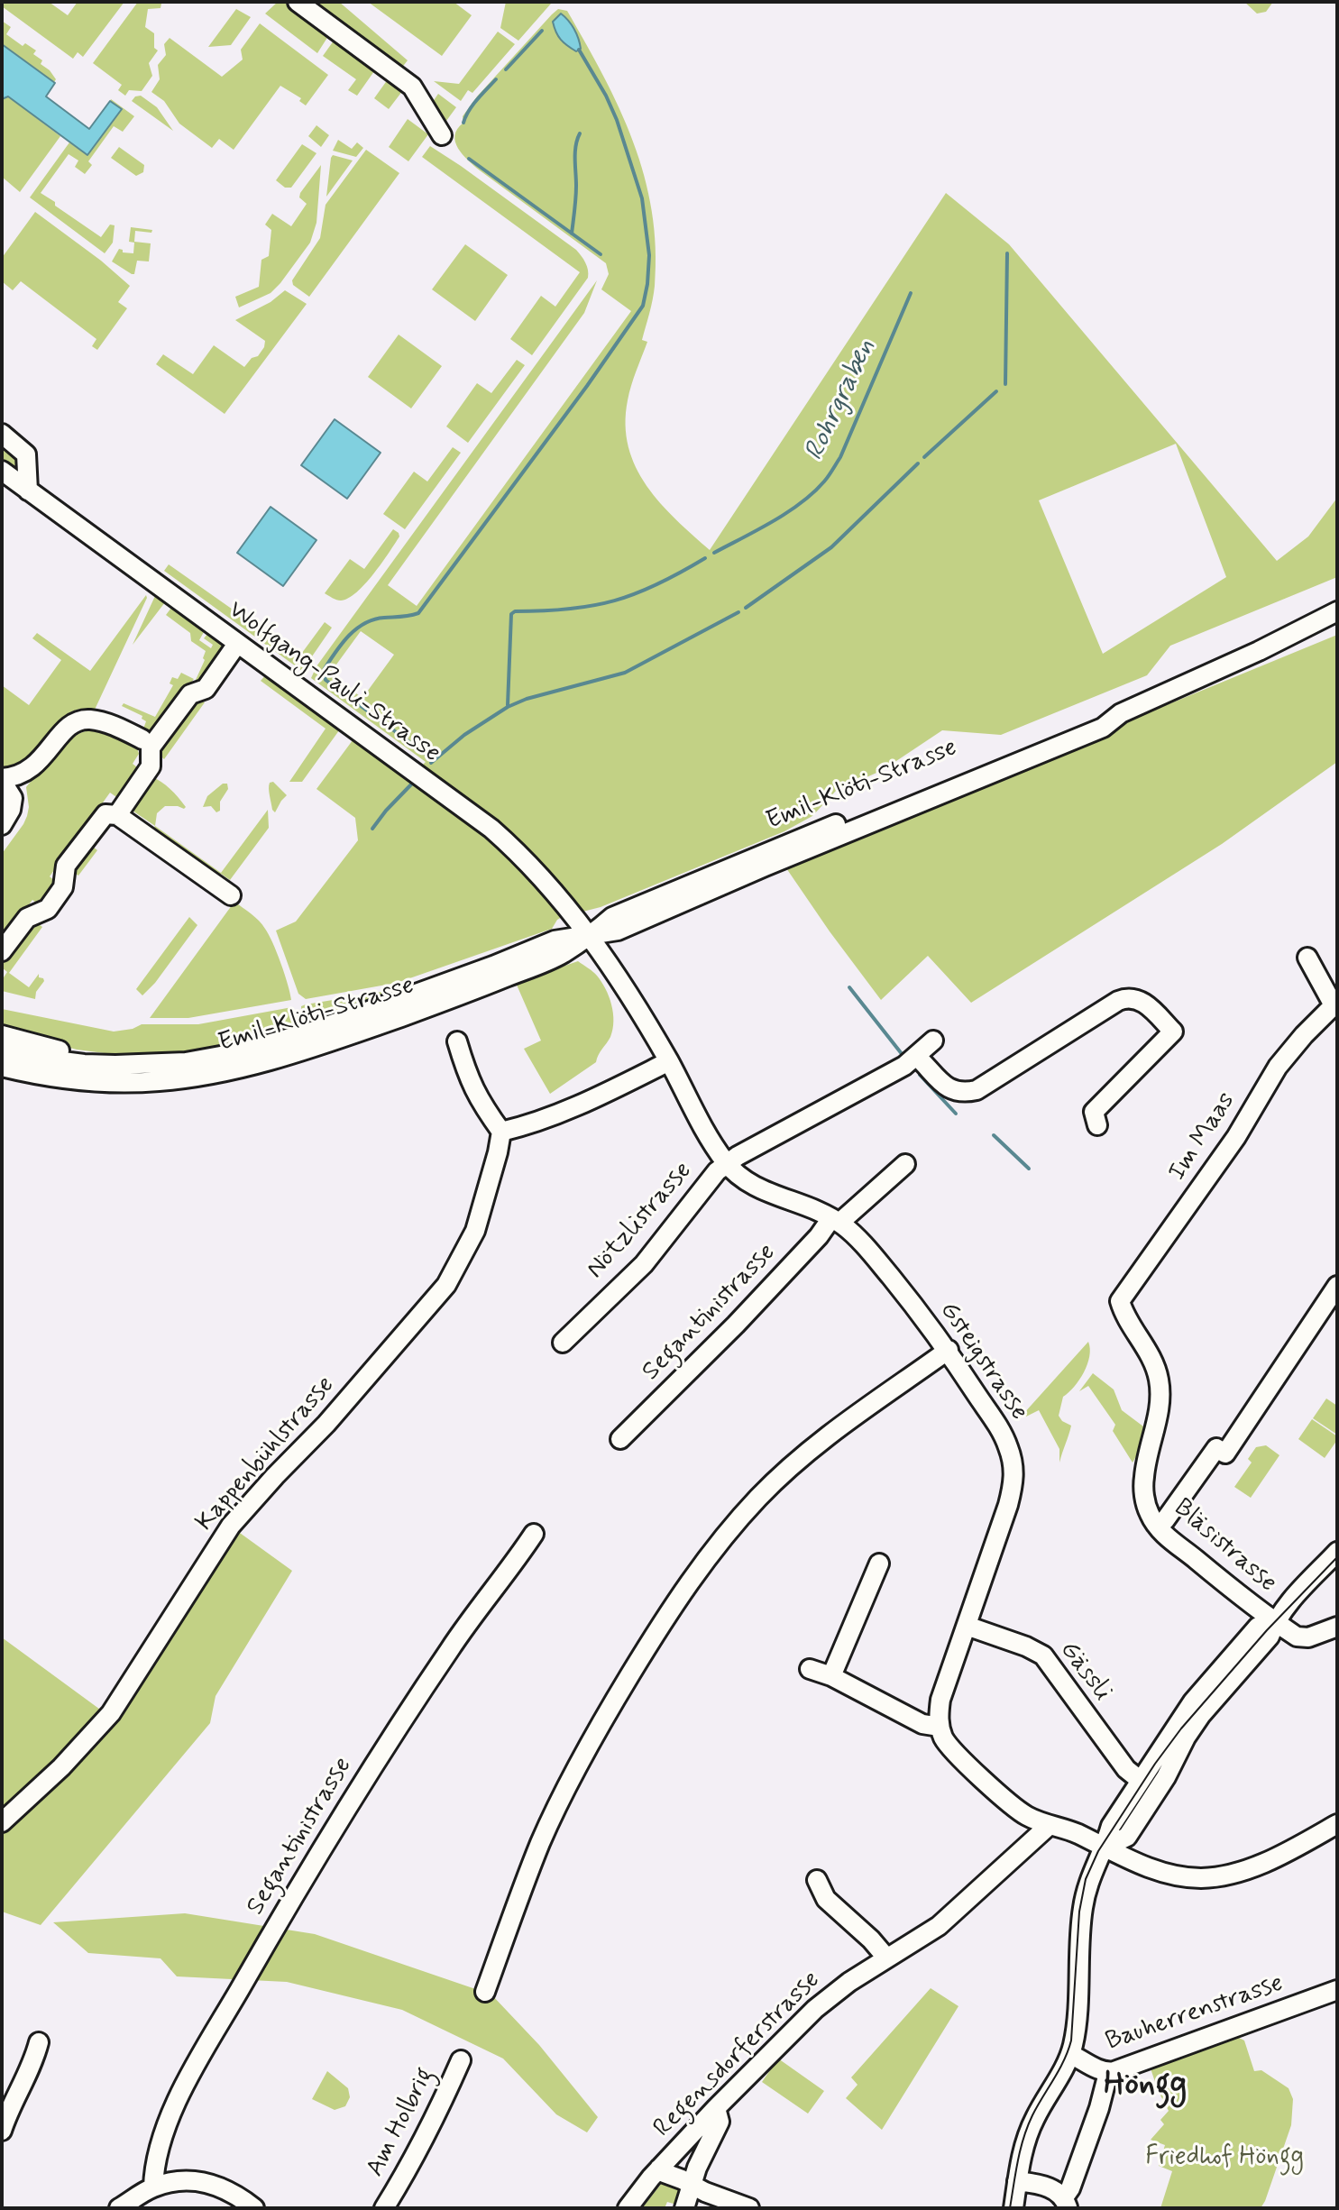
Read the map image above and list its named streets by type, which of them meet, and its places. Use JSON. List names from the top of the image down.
{
  "streets": {
    "street": [
      "Wolfgang-Pauli-Strasse",
      "Emil-Klöti-Strasse",
      "Im Maas",
      "Nötzlistrasse",
      "Segantinistrasse",
      "Gsteigstrasse",
      "Kappenbühlstrasse",
      "Bläsistrasse",
      "Gässli",
      "Bauherrenstrasse",
      "Regensdorferstrasse",
      "Am Holbrig"
    ]
  },
  "crossings": [
    ["Wolfgang-Pauli-Strasse", "Emil-Klöti-Strasse"],
    ["Wolfgang-Pauli-Strasse", "Gsteigstrasse"],
    ["Emil-Klöti-Strasse", "Gsteigstrasse"],
    ["Im Maas", "Bläsistrasse"],
    ["Nötzlistrasse", "Gsteigstrasse"],
    ["Segantinistrasse", "Gsteigstrasse"],
    ["Gsteigstrasse", "Gässli"]
  ],
  "districts": ["Höngg"],
  "water": ["Rohrgraben"],
  "parks": ["Friedhof Höngg"]
}
